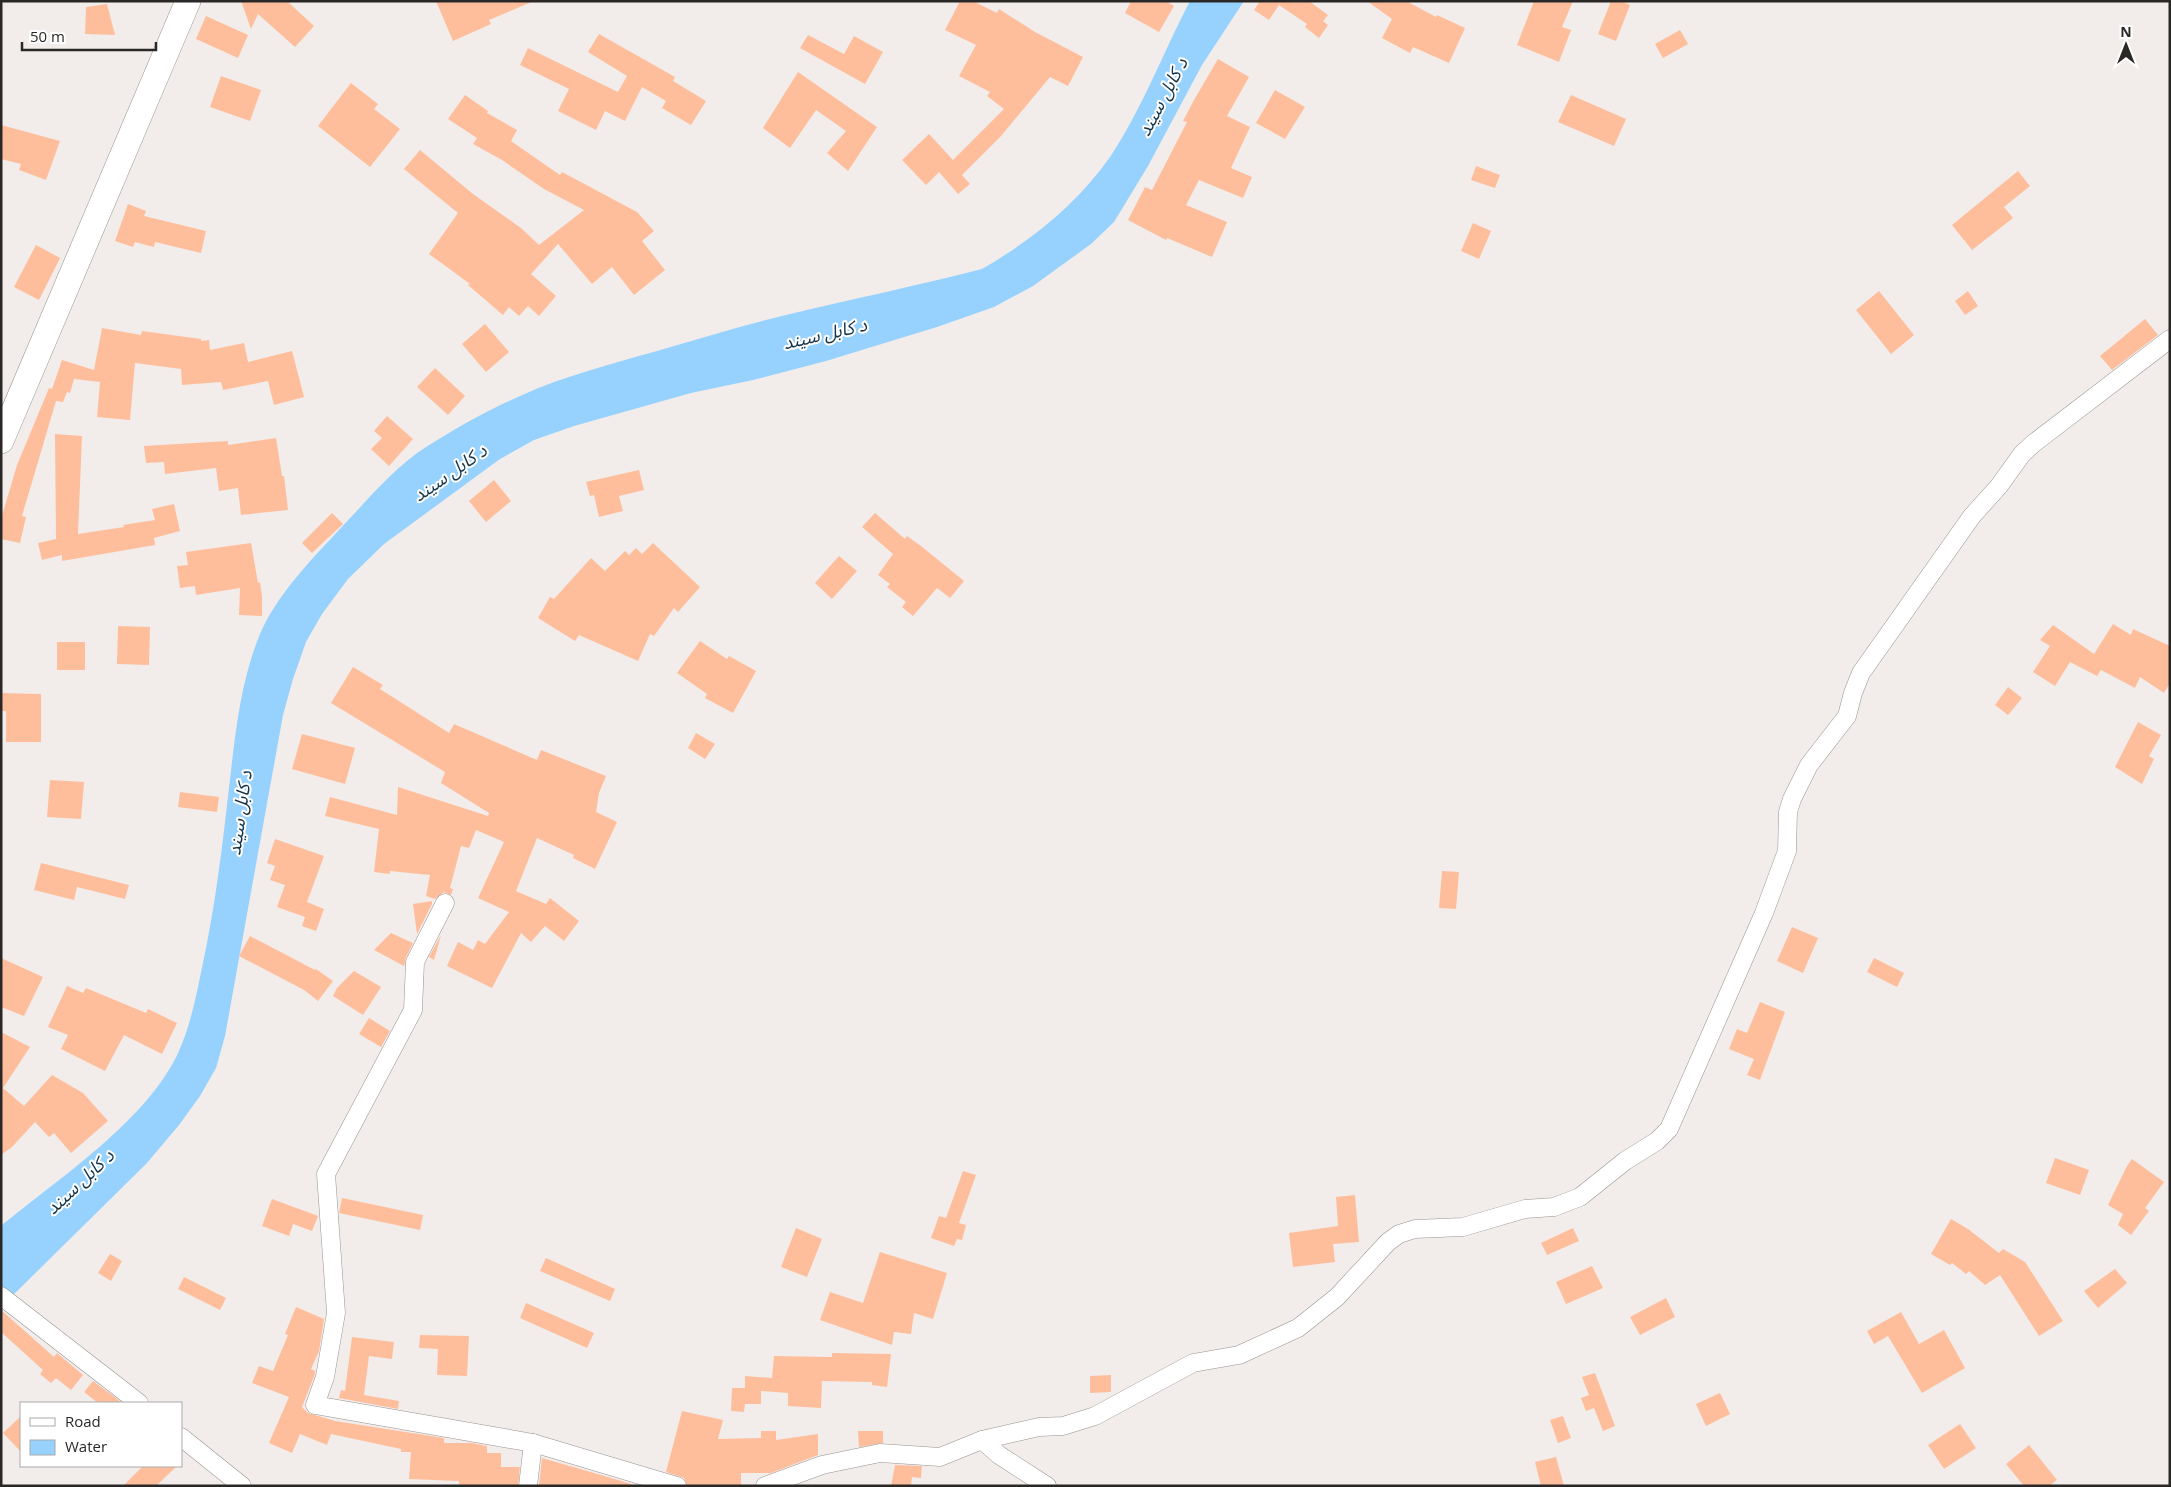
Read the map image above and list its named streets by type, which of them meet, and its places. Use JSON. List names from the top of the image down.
{
  "water": ["د کابل سيند"],
  "legend": ["Road", "Water"],
  "scale_bar": "50 m",
  "north": "top"
}
